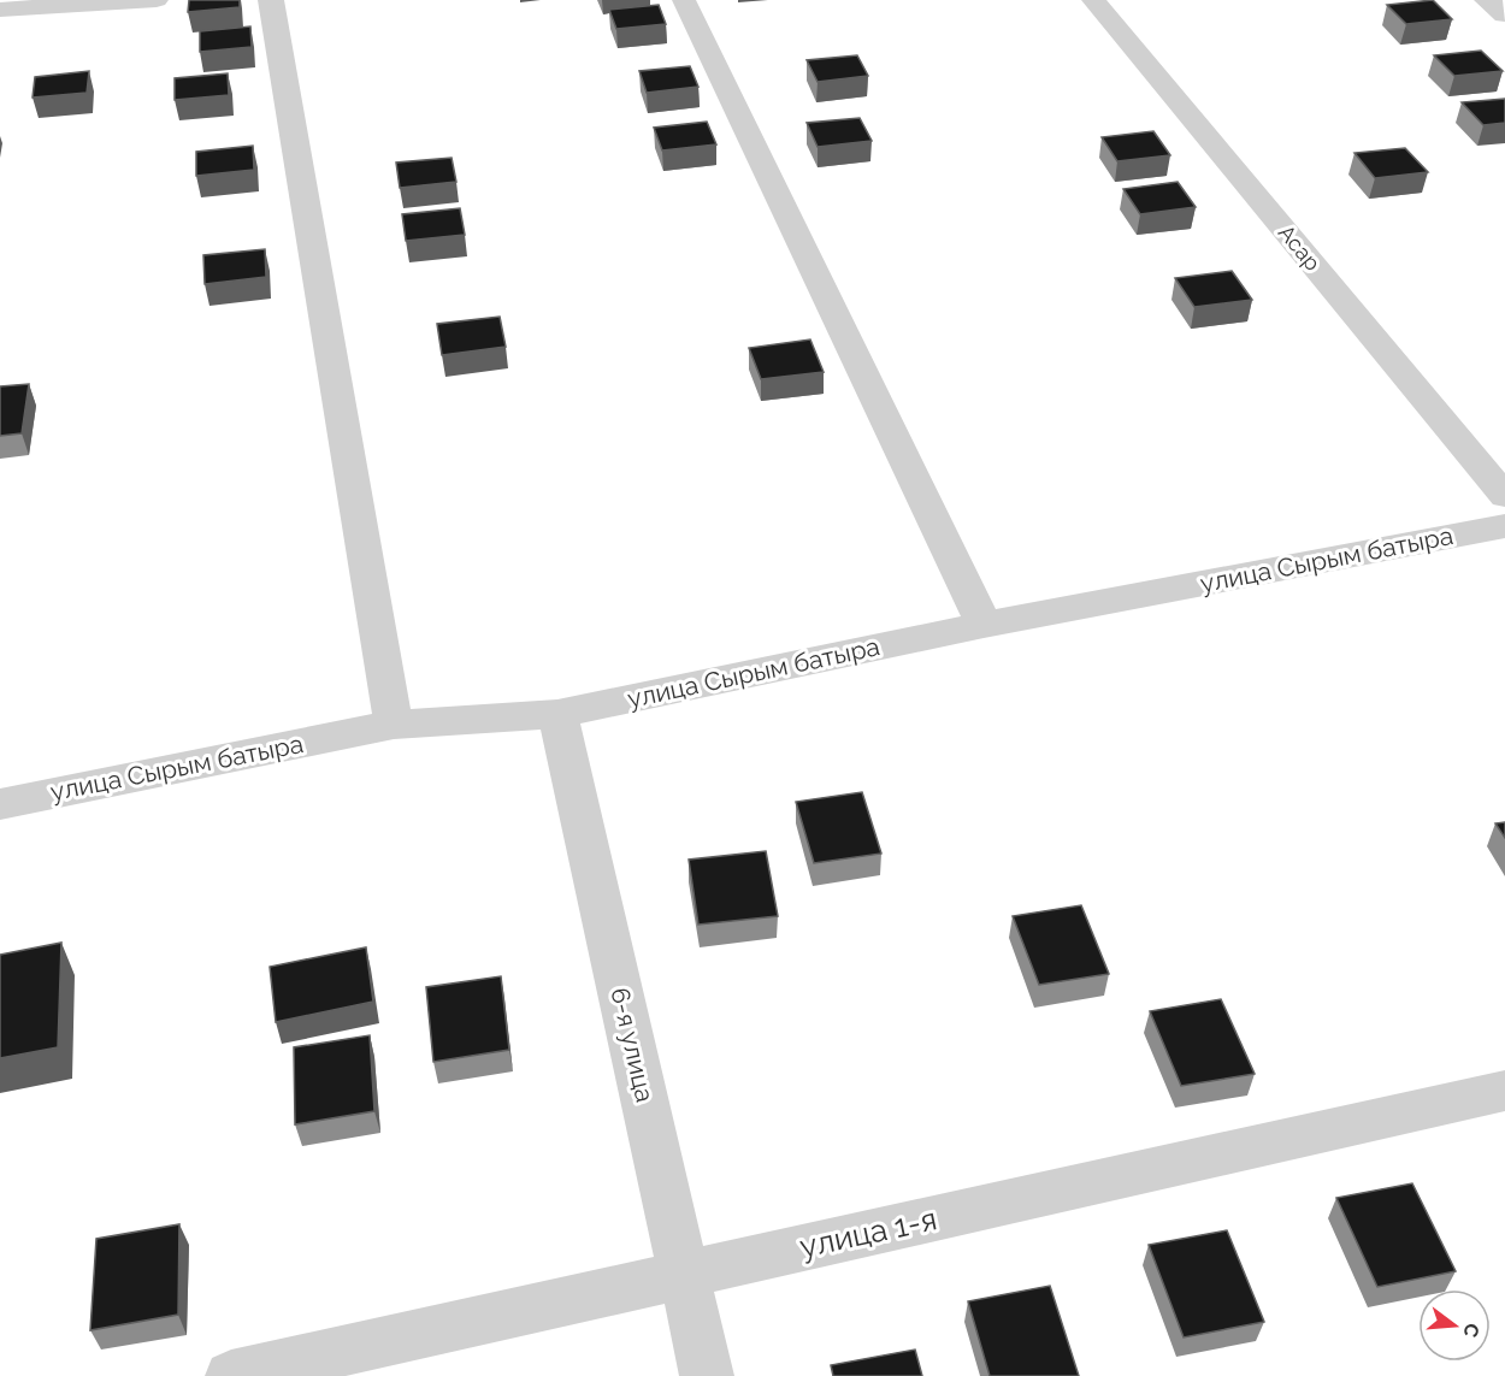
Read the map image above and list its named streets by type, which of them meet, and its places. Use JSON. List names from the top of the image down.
{
  "streets": {
    "street": [
      "Асар",
      "улица Сырым батыра",
      "6-я улица",
      "улица 1-я"
    ]
  },
  "crossings": [
    ["улица Сырым батыра", "6-я улица"],
    ["6-я улица", "улица 1-я"]
  ],
  "north": "right"
}
